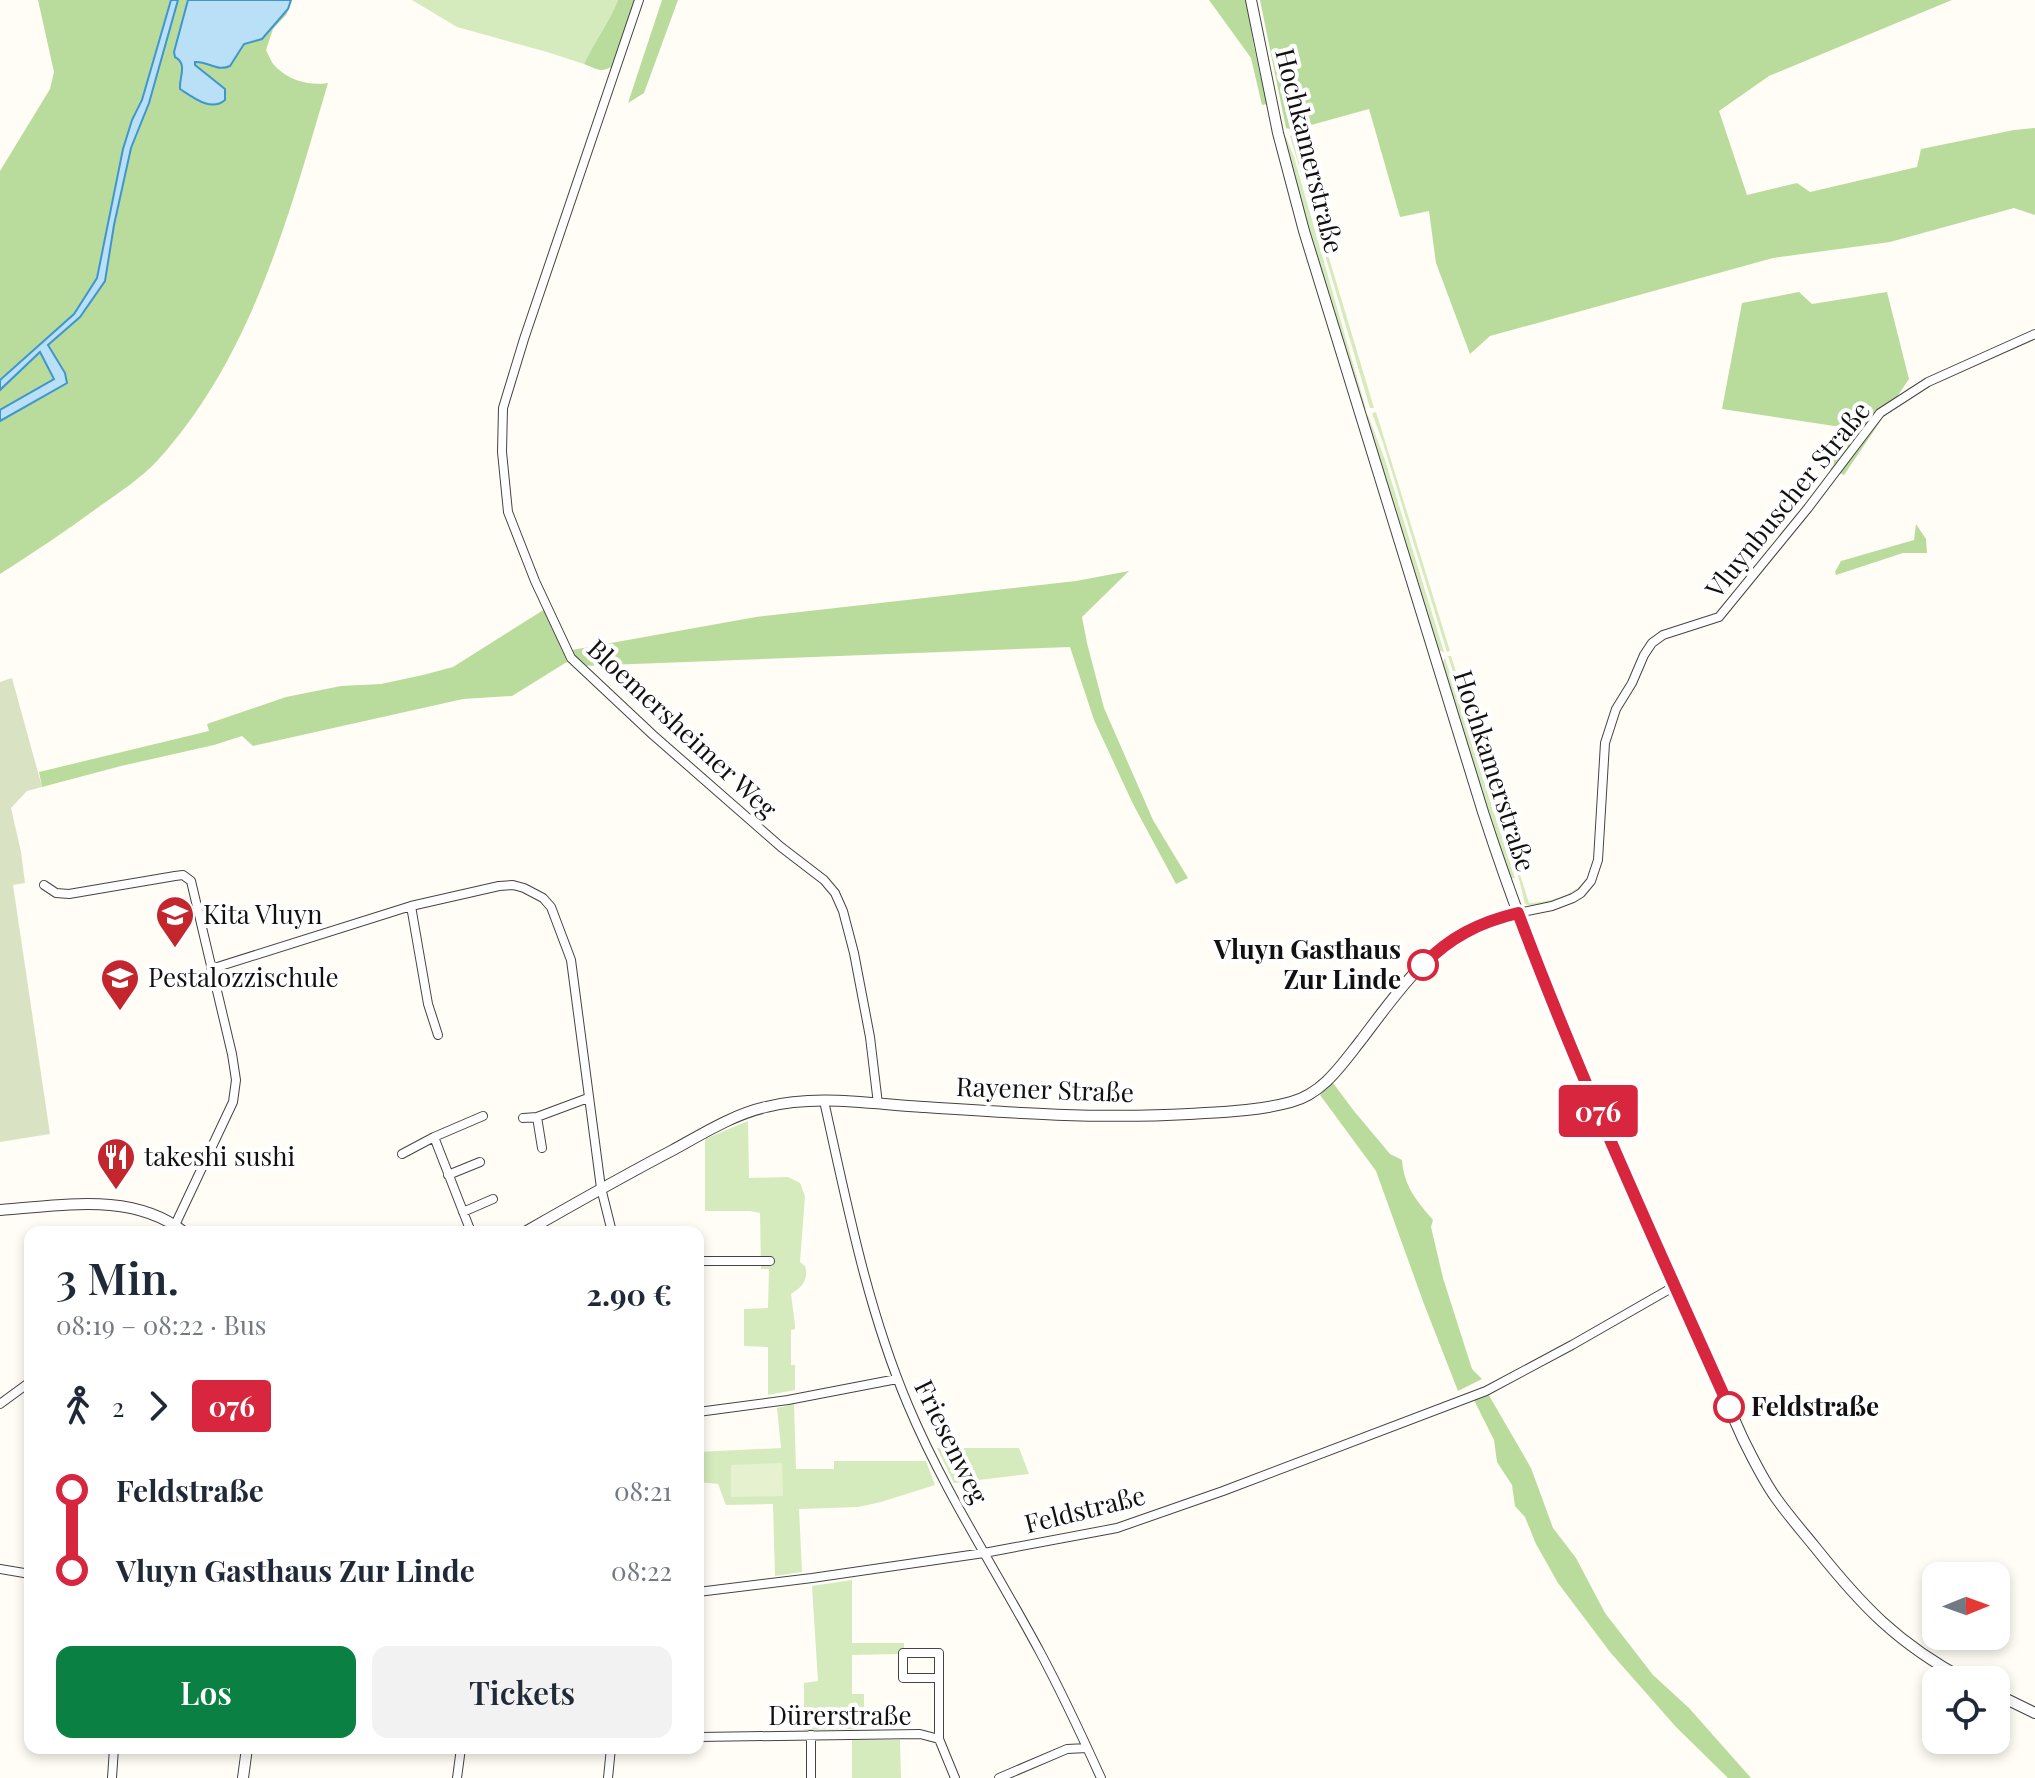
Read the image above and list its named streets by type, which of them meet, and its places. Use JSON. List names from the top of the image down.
{
  "streets": {
    "street": [
      "Hochkamerstraße",
      "Vluynbuscher Straße",
      "Bloemersheimer Weg",
      "Rayener Straße",
      "Friesenweg",
      "Feldstraße",
      "Dürerstraße"
    ]
  },
  "crossings": [
    ["Hochkamerstraße", "Vluynbuscher Straße"],
    ["Hochkamerstraße", "Rayener Straße"],
    ["Hochkamerstraße", "Feldstraße"],
    ["Vluynbuscher Straße", "Rayener Straße"],
    ["Bloemersheimer Weg", "Rayener Straße"],
    ["Rayener Straße", "Friesenweg"],
    ["Friesenweg", "Feldstraße"]
  ],
  "places": {
    "school or university": ["Kita Vluyn", "Pestalozzischule"],
    "other": ["Vluyn Gasthaus Zur Linde", "Feldstraße"],
    "restaurant": ["takeshi sushi"]
  },
  "lines": ["bus line 076"],
  "north": "right",
  "page": {
    "on_map": "076",
    "heading": ["3 Min.", "08:19 – 08:22 · Bus", "2.90 €"],
    "legs": ["2", "076"],
    "list": [
      {
        "name": "Feldstraße",
        "value": "08:21"
      },
      {
        "name": "Vluyn Gasthaus Zur Linde",
        "value": "08:22"
      }
    ],
    "buttons": ["Los", "Tickets"]
  }
}
